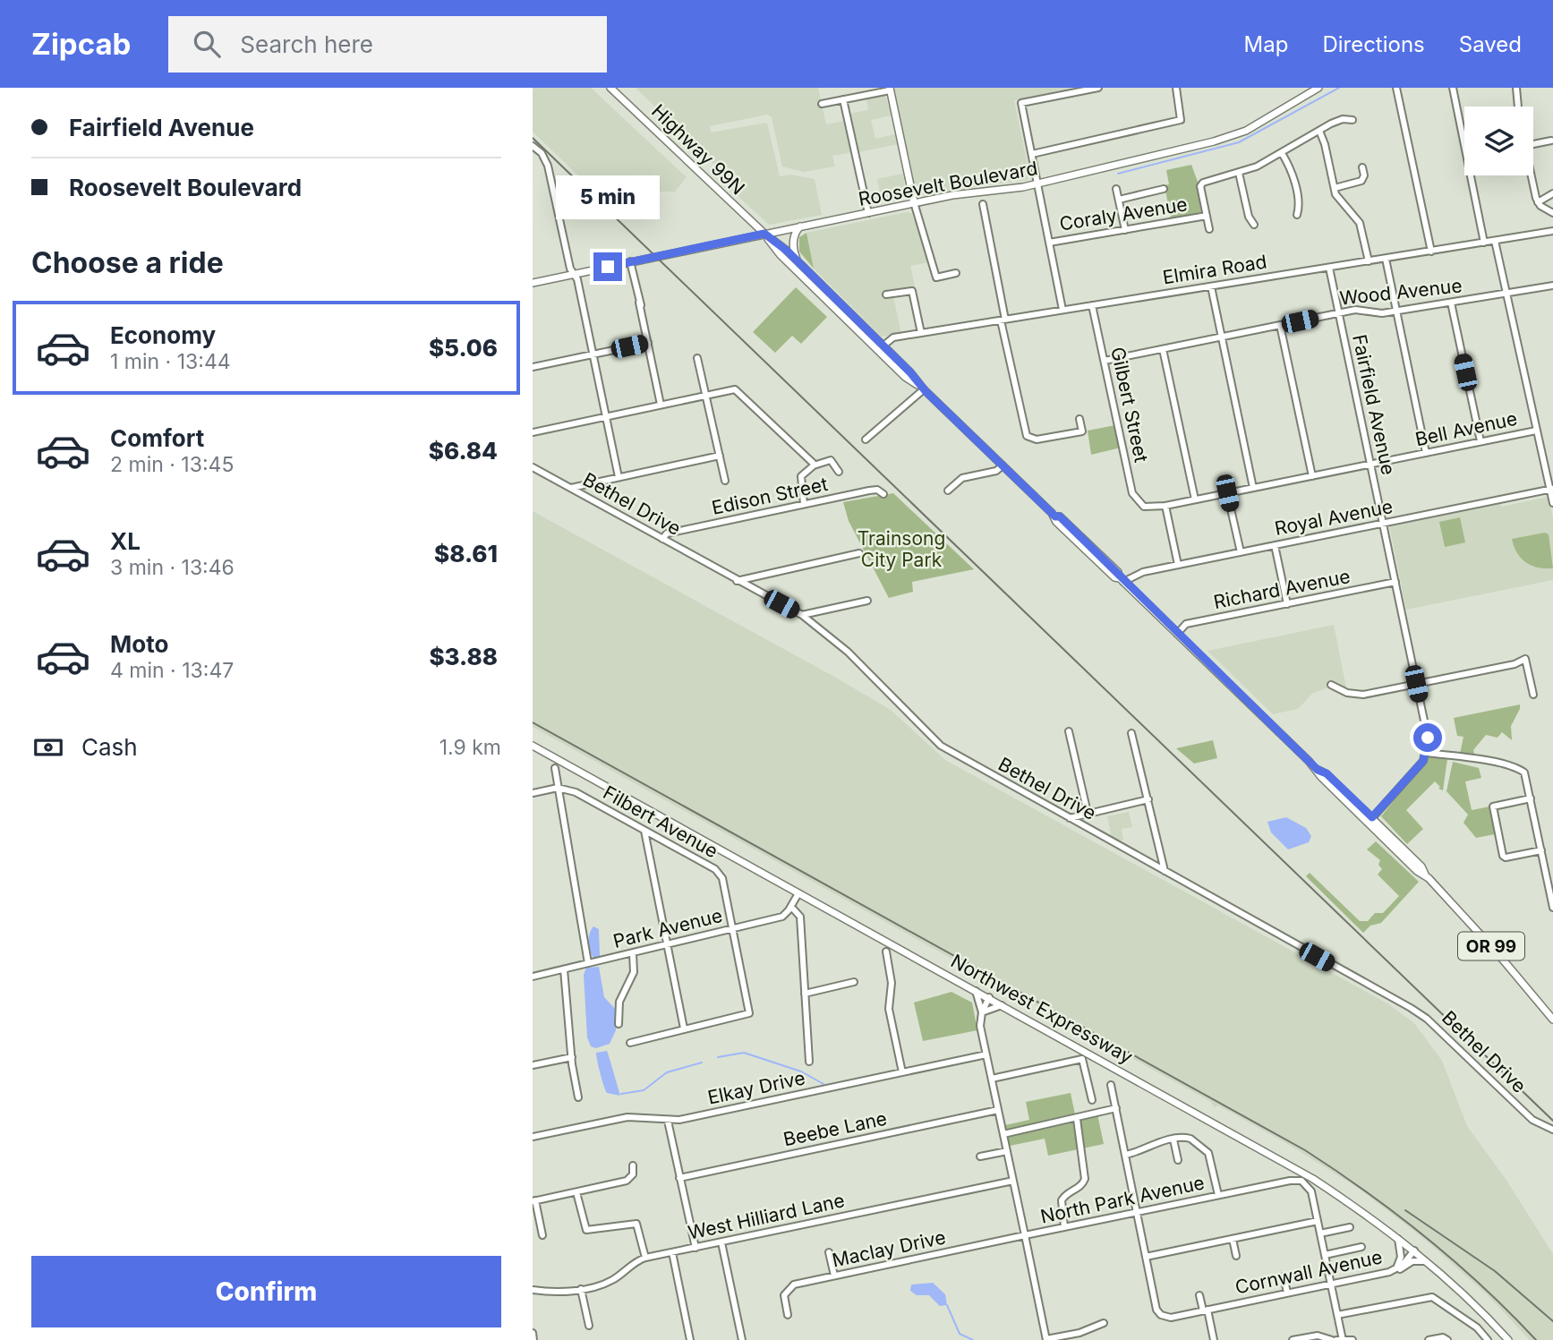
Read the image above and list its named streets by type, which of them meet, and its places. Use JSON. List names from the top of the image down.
{
  "streets": {
    "main road": [
      "Highway 99N",
      "Roosevelt Boulevard",
      "OR 99",
      "Northwest Expressway"
    ],
    "street": [
      "Coraly Avenue",
      "Elmira Road",
      "Wood Avenue",
      "Gilbert Street",
      "Fairfield Avenue",
      "Bell Avenue",
      "Edison Street",
      "Bethel Drive",
      "Royal Avenue",
      "Richard Avenue",
      "Filbert Avenue",
      "Park Avenue",
      "Elkay Drive",
      "Beebe Lane",
      "North Park Avenue",
      "West Hilliard Lane",
      "Maclay Drive",
      "Cornwall Avenue"
    ]
  },
  "crossings": [
    ["Highway 99N", "Roosevelt Boulevard"],
    ["Highway 99N", "Elmira Road"],
    ["Highway 99N", "Royal Avenue"],
    ["Highway 99N", "Richard Avenue"],
    ["Elmira Road", "Gilbert Street"],
    ["Elmira Road", "Fairfield Avenue"],
    ["Wood Avenue", "Gilbert Street"],
    ["Wood Avenue", "Fairfield Avenue"],
    ["Gilbert Street", "Bell Avenue"],
    ["Fairfield Avenue", "Bell Avenue"],
    ["Fairfield Avenue", "Royal Avenue"],
    ["Fairfield Avenue", "Richard Avenue"],
    ["Edison Street", "Bethel Drive"],
    ["Filbert Avenue", "Park Avenue"],
    ["Northwest Expressway", "North Park Avenue"],
    ["Northwest Expressway", "Cornwall Avenue"],
    ["Elkay Drive", "North Park Avenue"],
    ["Beebe Lane", "North Park Avenue"],
    ["North Park Avenue", "West Hilliard Lane"],
    ["North Park Avenue", "Maclay Drive"],
    ["North Park Avenue", "Cornwall Avenue"]
  ],
  "parks": ["Trainsong City Park"],
  "page": {
    "header": "Zipcab",
    "search": "Search here",
    "nav": ["Map", "Directions", "Saved"],
    "banner": ["Fairfield Avenue", "Roosevelt Boulevard"],
    "bubble": "5 min",
    "heading": "Choose a ride",
    "list": [
      {
        "name": "Economy",
        "note": "1 min · 13:44",
        "value": "$5.06"
      },
      {
        "name": "Comfort",
        "note": "2 min · 13:45",
        "value": "$6.84"
      },
      {
        "name": "XL",
        "note": "3 min · 13:46",
        "value": "$8.61"
      },
      {
        "name": "Moto",
        "note": "4 min · 13:47",
        "value": "$3.88"
      }
    ],
    "pay": ["Cash", "1.9 km"],
    "buttons": "Confirm"
  }
}
